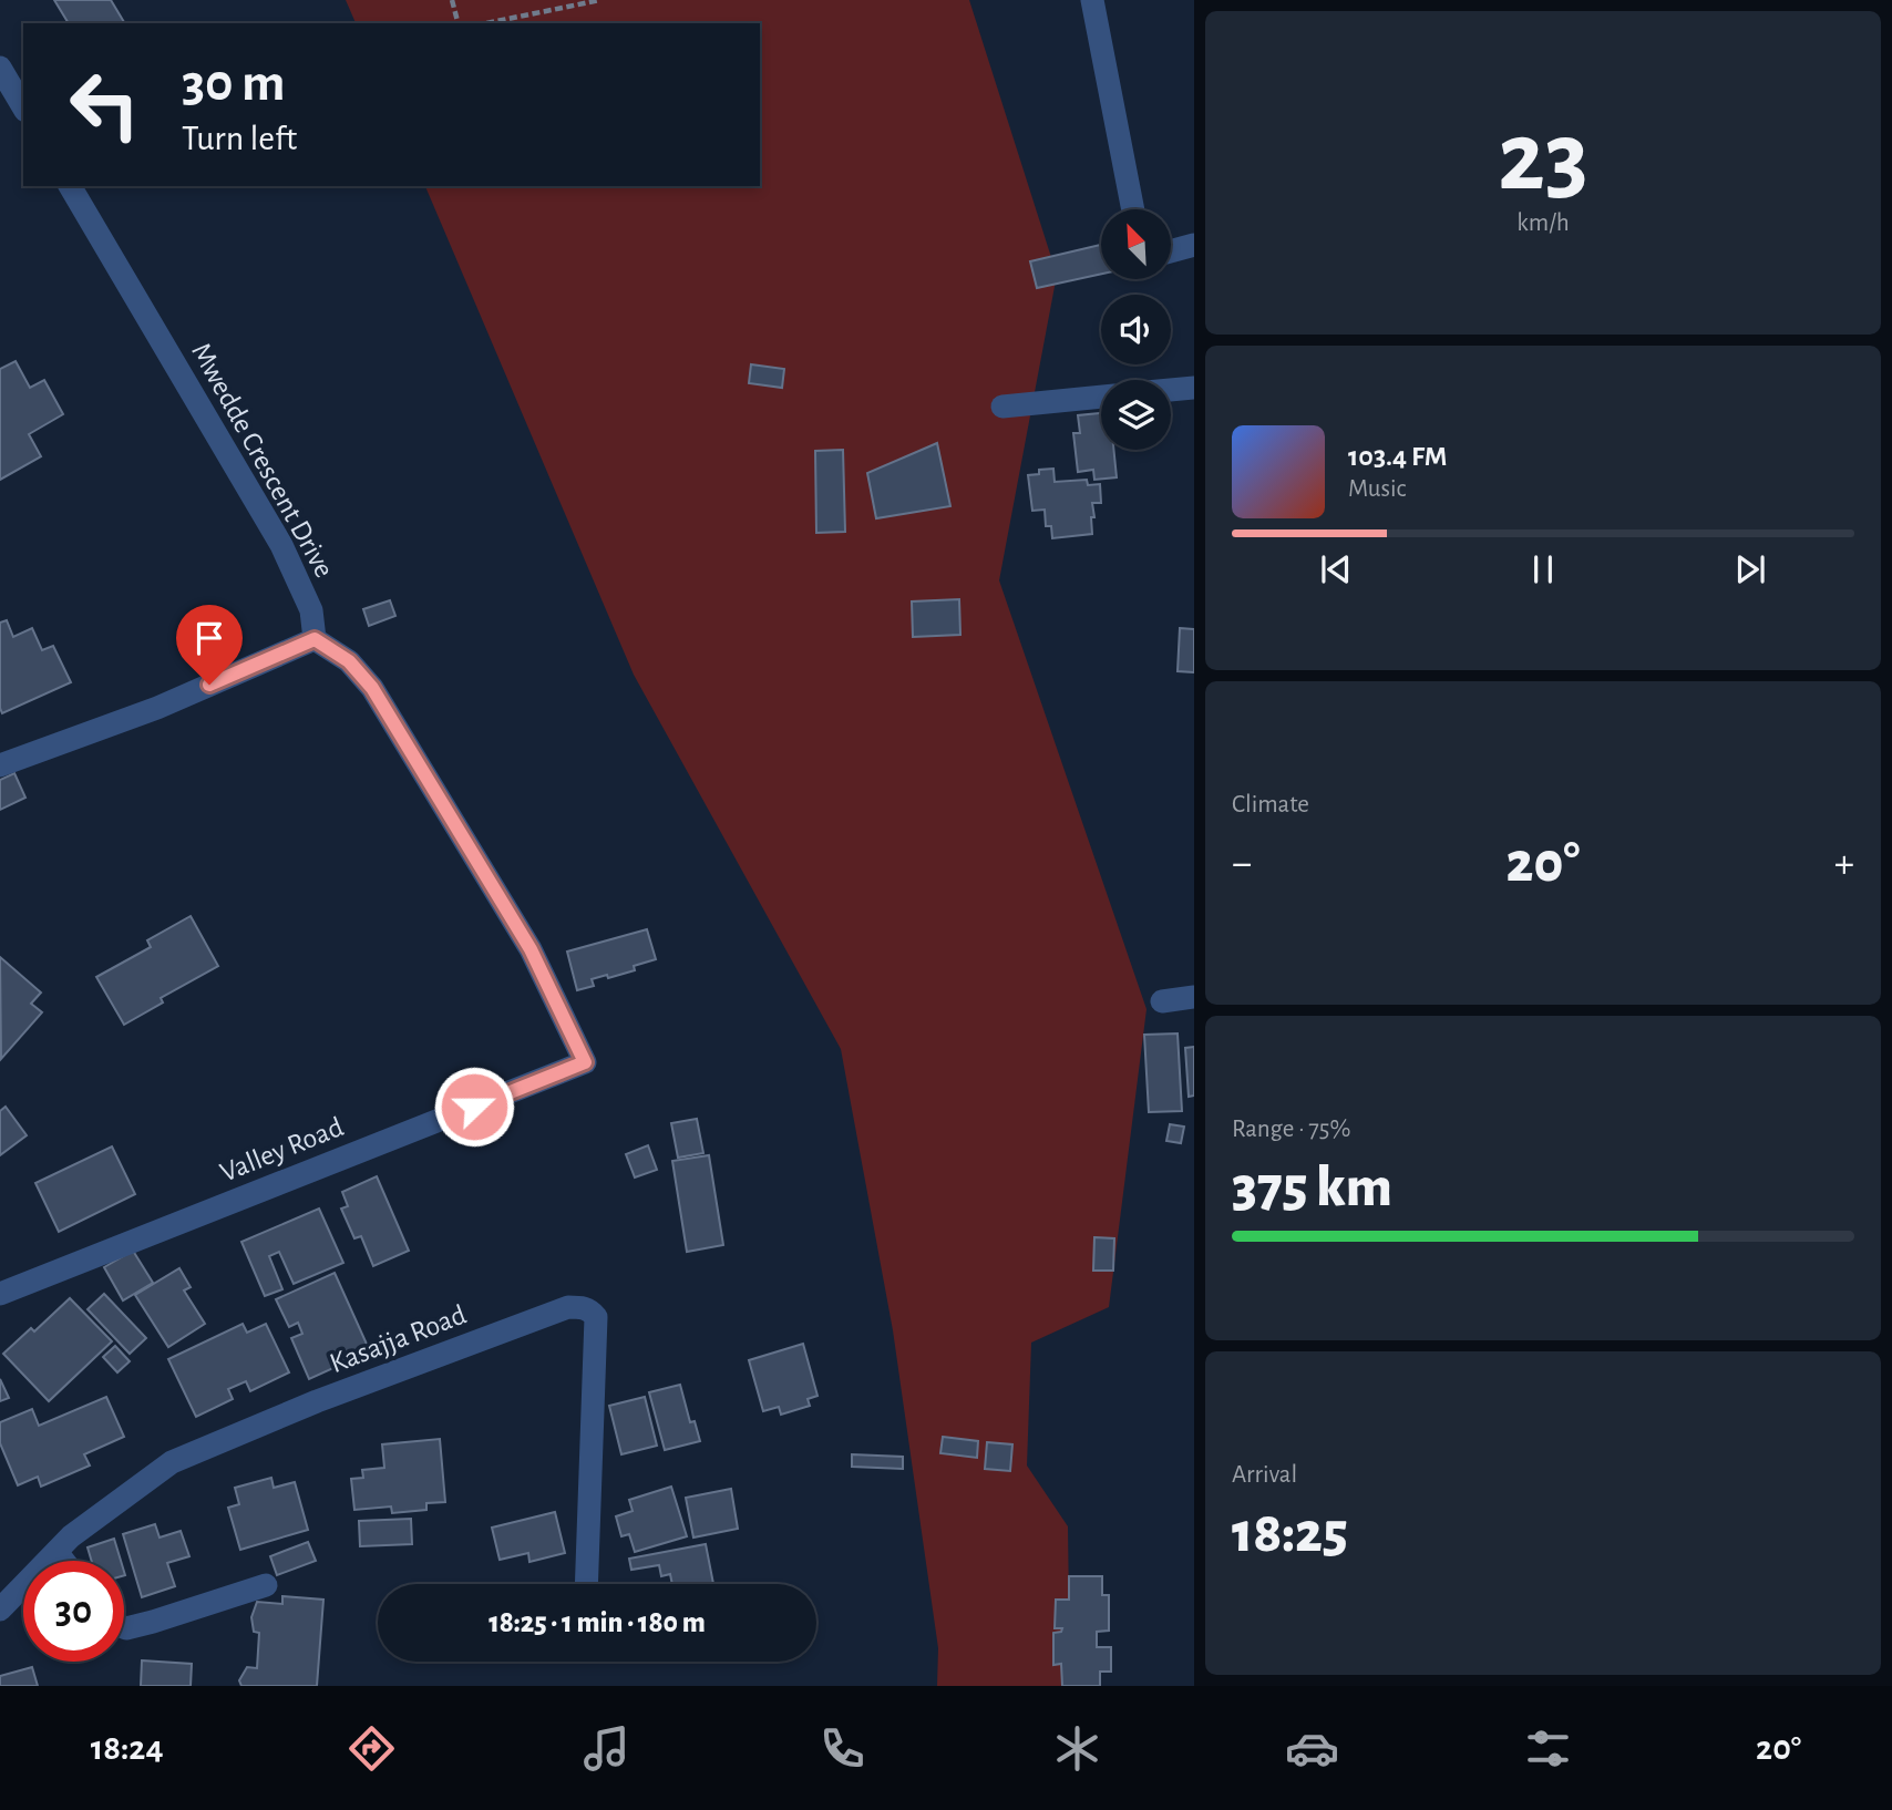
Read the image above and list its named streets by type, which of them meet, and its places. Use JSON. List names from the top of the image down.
{
  "streets": {
    "street": ["Mwedde Crescent Drive", "Valley Road", "Kasajja Road"]
  },
  "crossings": [
    ["Mwedde Crescent Drive", "Valley Road"]
  ],
  "north": "top left",
  "page": {
    "tile": [
      ["23", "km/h"],
      "Climate",
      ["Range · 75%", "375 km"],
      ["Arrival", "18:25"]
    ],
    "turn": ["30 m", "Turn left"],
    "song": ["103.4 FM", "Music"],
    "heat": ["−", "20°", "+"],
    "limit": "30",
    "trip": "18:25 · 1 min · 180 m",
    "tabs": ["18:24", "20°"]
  }
}
